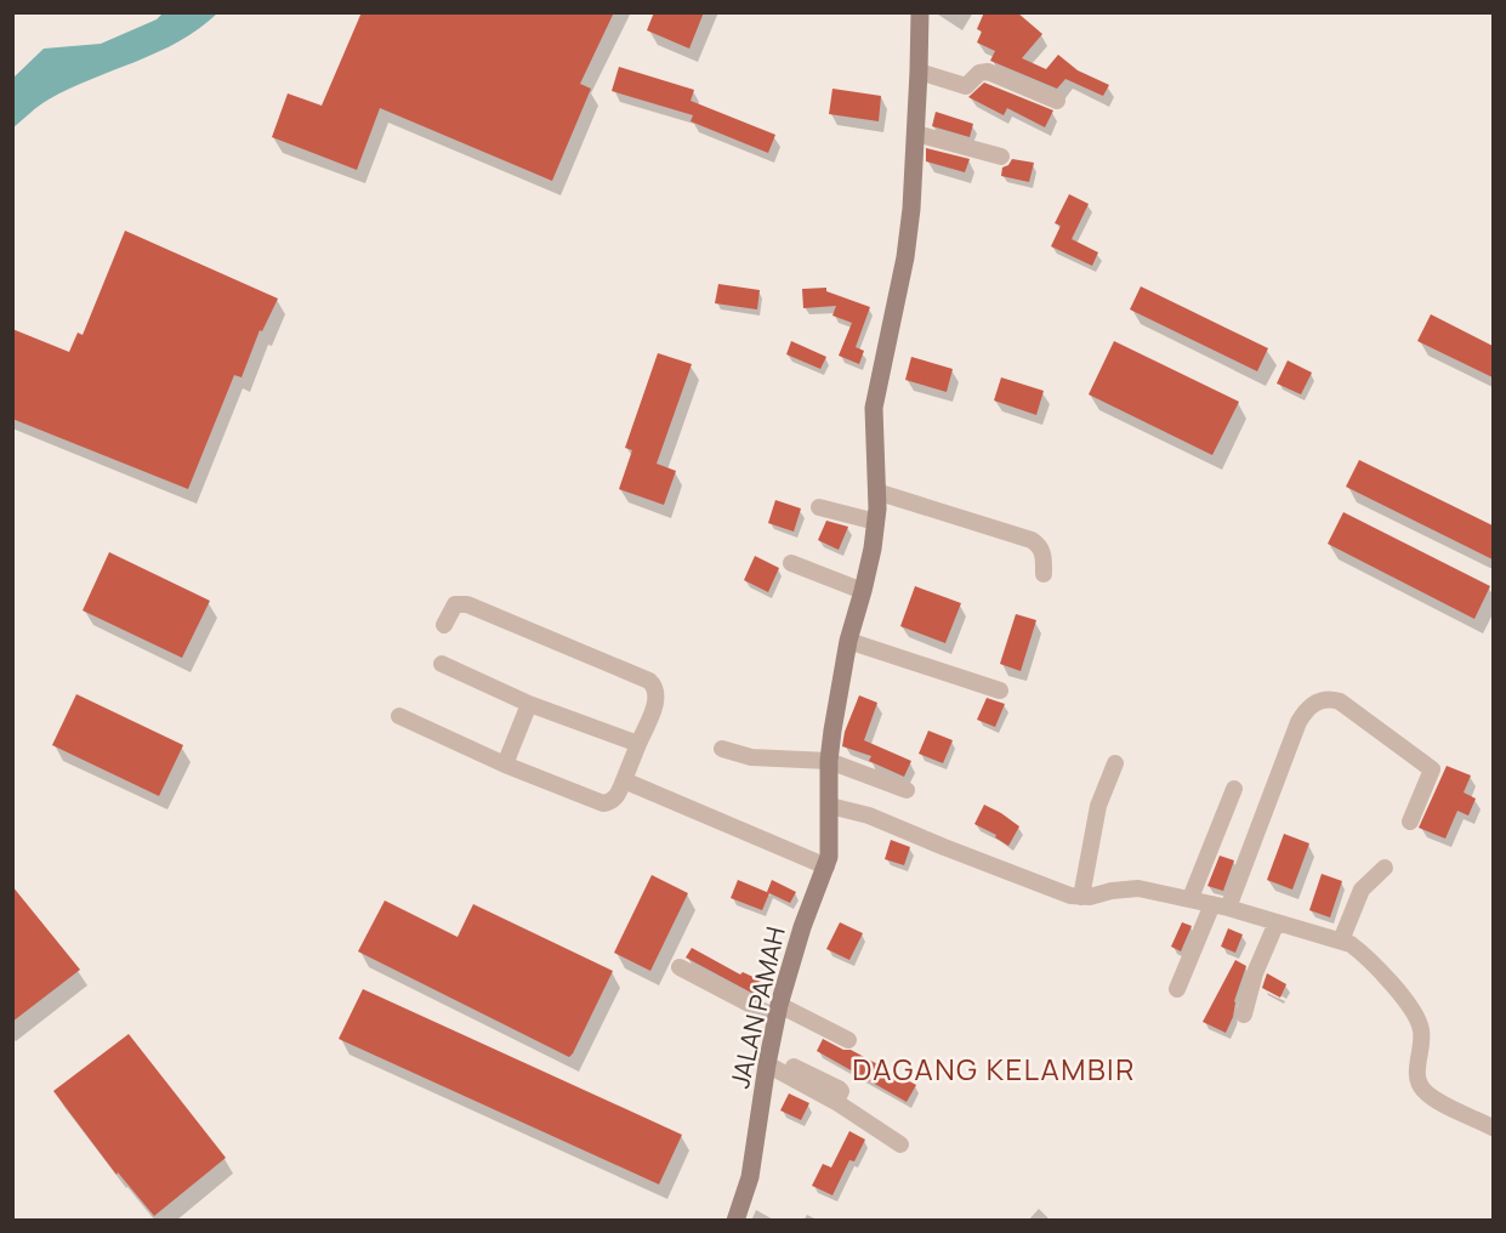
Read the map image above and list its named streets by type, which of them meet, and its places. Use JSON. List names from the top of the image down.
{
  "streets": {
    "street": ["JALAN PAMAH"]
  },
  "districts": ["DAGANG KELAMBIR"]
}
